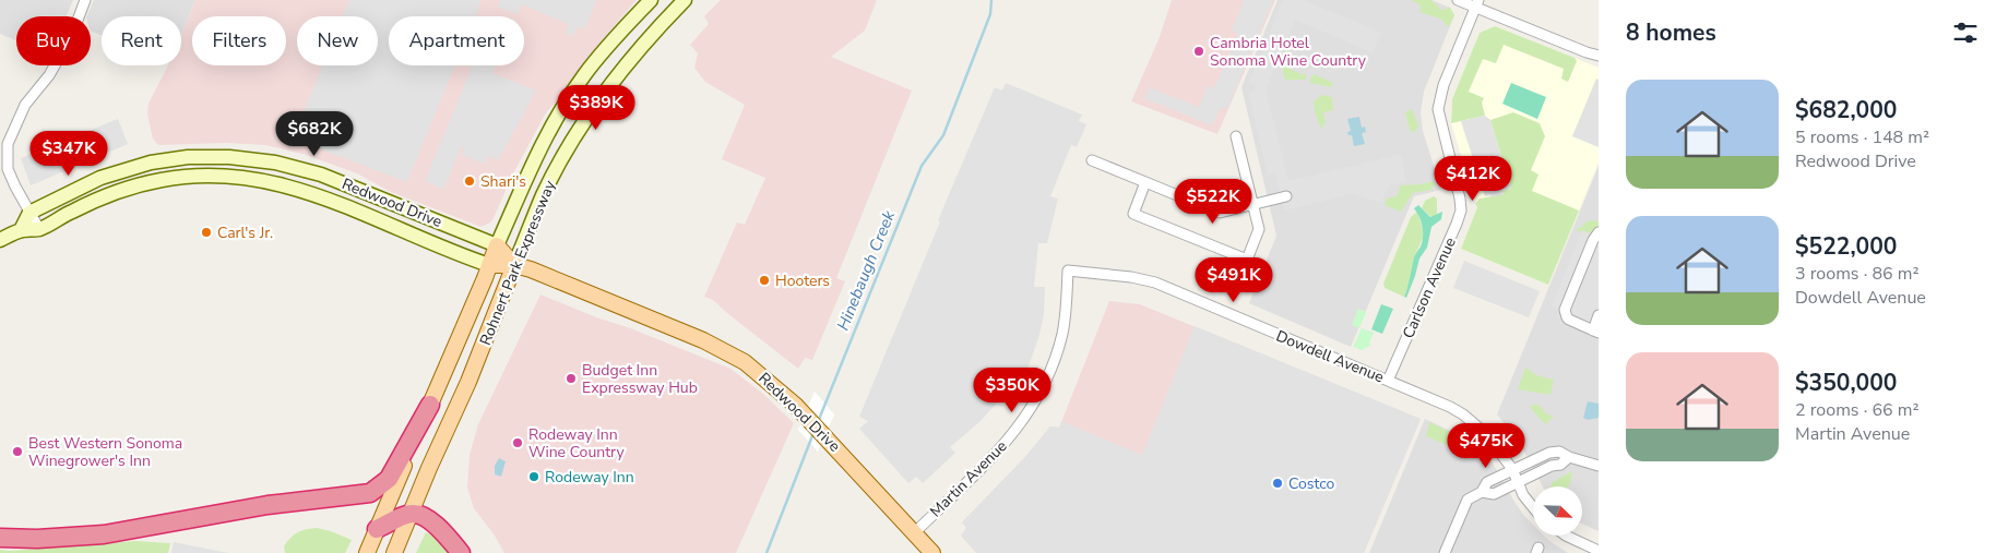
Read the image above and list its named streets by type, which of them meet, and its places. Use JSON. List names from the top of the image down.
{
  "streets": {
    "main road": ["Redwood Drive", "Rohnert Park Expressway"],
    "street": ["Carlson Avenue", "Dowdell Avenue", "Martin Avenue"]
  },
  "crossings": [
    ["Redwood Drive", "Rohnert Park Expressway"],
    ["Redwood Drive", "Martin Avenue"],
    ["Carlson Avenue", "Dowdell Avenue"],
    ["Dowdell Avenue", "Martin Avenue"]
  ],
  "water": ["Hinebaugh Creek"],
  "places": [
    "Cambria Hotel Sonoma Wine Country",
    "Shari's",
    "Carl's Jr.",
    "Hooters",
    "Budget Inn Expressway Hub",
    "Rodeway Inn Wine Country",
    "Best Western Sonoma Winegrower's Inn",
    "Rodeway Inn",
    "Costco"
  ],
  "north": "bottom right",
  "page": {
    "heading": "8 homes",
    "chip": [
      "Buy",
      "Rent",
      "Filters",
      "New",
      "Apartment"
    ],
    "list": [
      {
        "name": "$682,000",
        "note": "5 rooms · 148 m² · Redwood Drive"
      },
      {
        "name": "$522,000",
        "note": "3 rooms · 86 m² · Dowdell Avenue"
      },
      {
        "name": "$350,000",
        "note": "2 rooms · 66 m² · Martin Avenue"
      }
    ],
    "price": [
      "$389K",
      "$682K",
      "$347K",
      "$412K",
      "$522K",
      "$491K",
      "$350K",
      "$475K"
    ]
  }
}
